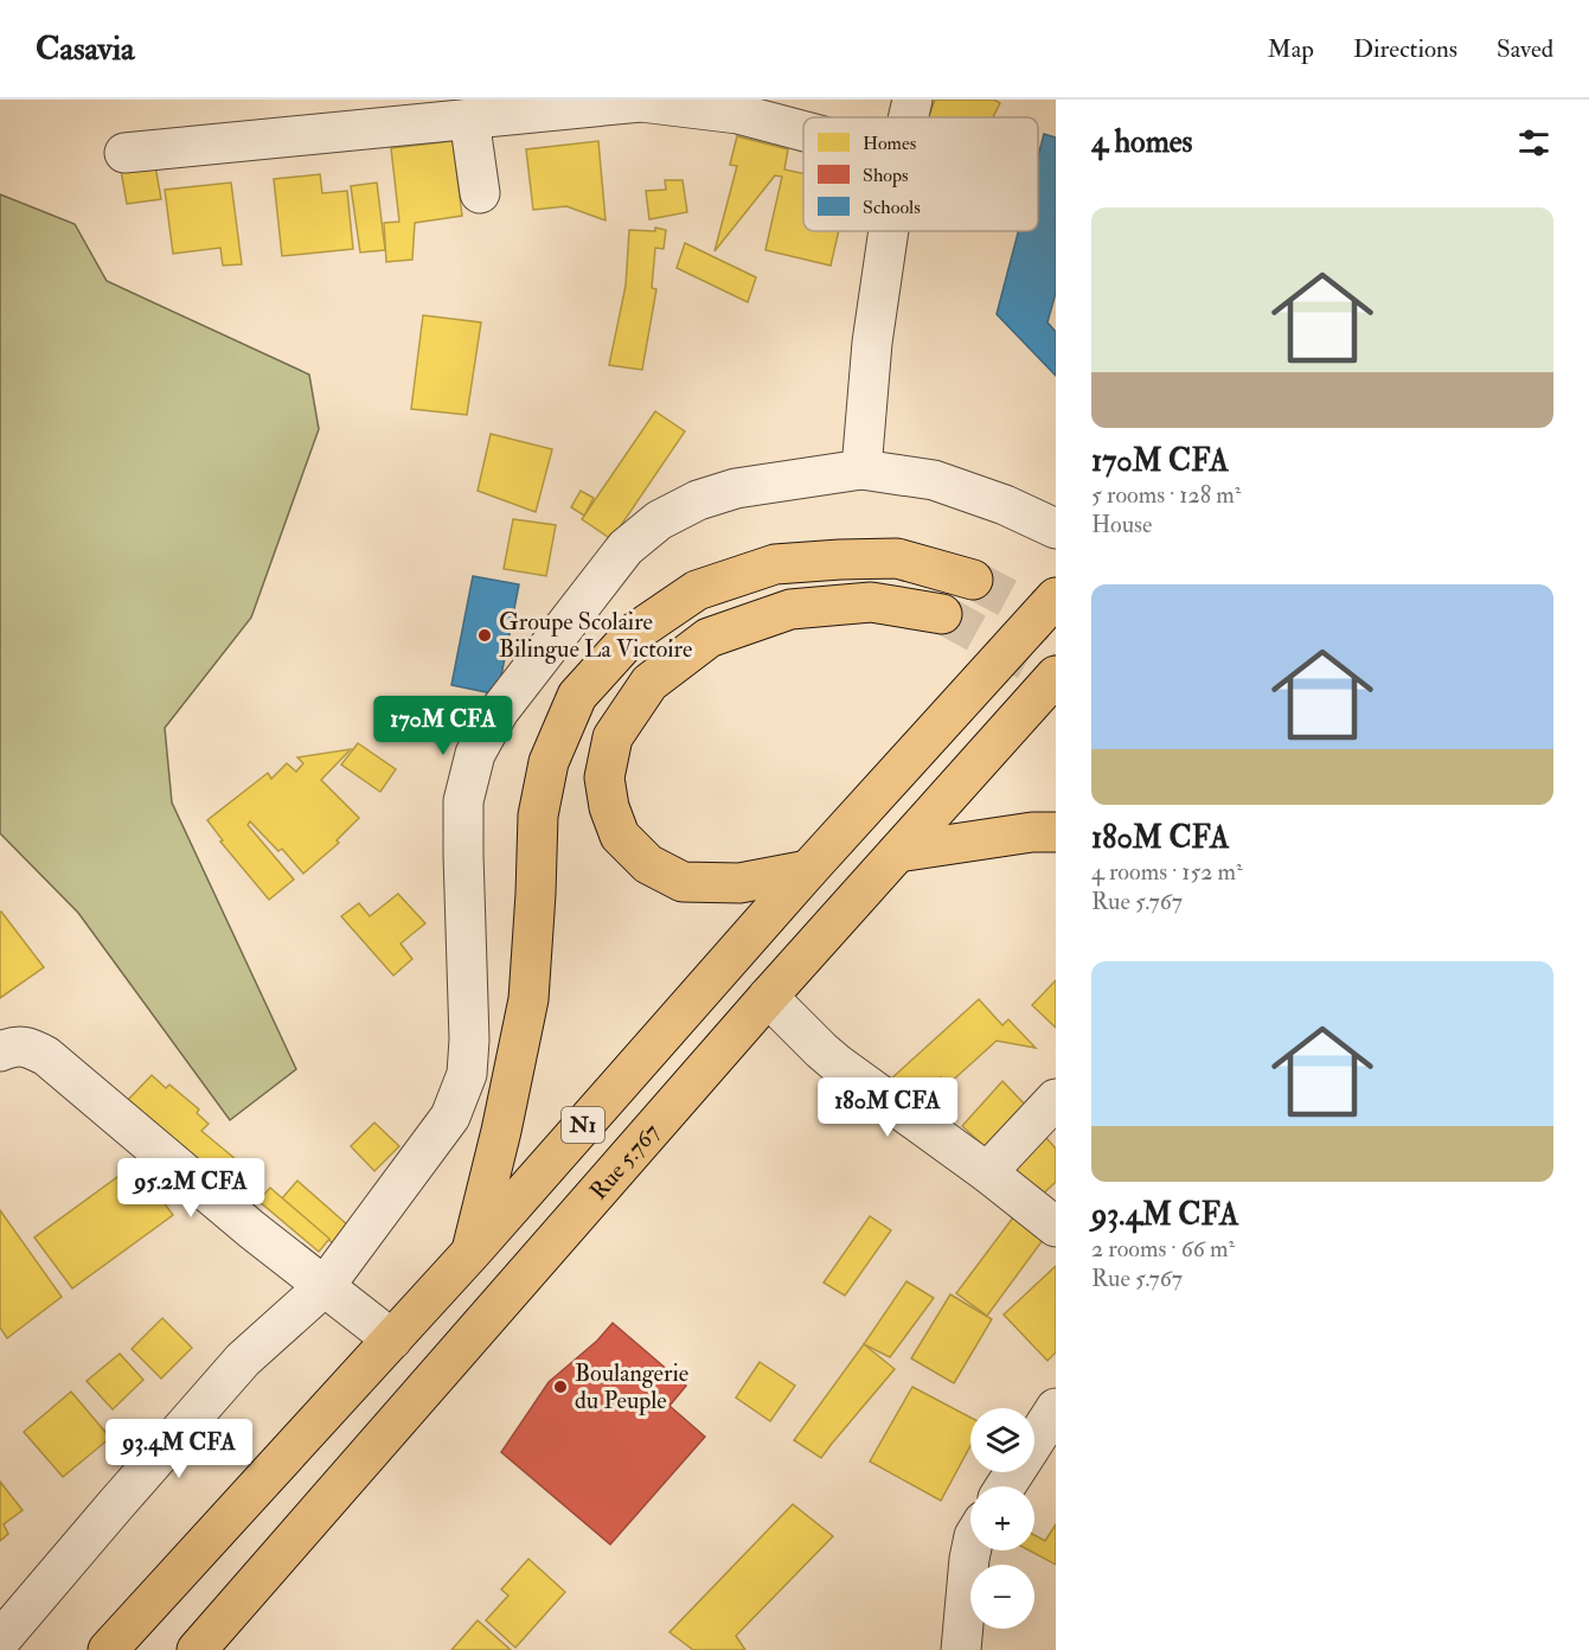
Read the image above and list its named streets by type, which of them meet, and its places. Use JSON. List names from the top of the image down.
{
  "streets": {
    "highway": ["N1", "Rue 5.767"]
  },
  "places": ["Groupe Scolaire Bilingue La Victoire", "Boulangerie du Peuple"],
  "legend": ["Homes", "Shops", "Schools"],
  "page": {
    "header": "Casavia",
    "nav": ["Map", "Directions", "Saved"],
    "heading": "4 homes",
    "list": [
      {
        "name": "170M CFA",
        "note": "5 rooms · 128 m² · House"
      },
      {
        "name": "180M CFA",
        "note": "4 rooms · 152 m² · Rue 5.767"
      },
      {
        "name": "93.4M CFA",
        "note": "2 rooms · 66 m² · Rue 5.767"
      }
    ],
    "price": [
      "170M CFA",
      "180M CFA",
      "95.2M CFA",
      "93.4M CFA"
    ],
    "map_buttons": ["+", "−"]
  }
}
